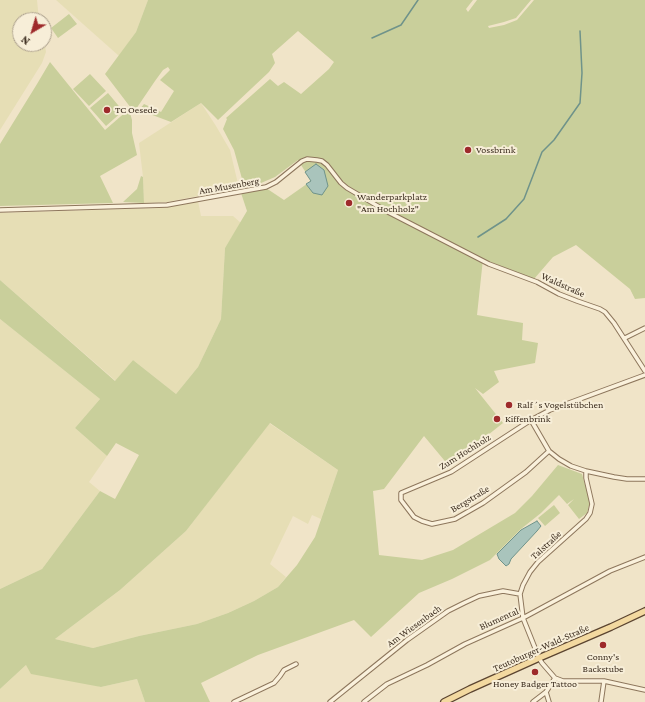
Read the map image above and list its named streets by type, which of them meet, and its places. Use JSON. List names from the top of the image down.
{
  "streets": {
    "main road": ["Teutoburger-Wald-Straße"],
    "street": [
      "Am Musenberg",
      "Waldstraße",
      "Zum Hochholz",
      "Bergstraße",
      "Talstraße",
      "Blumental",
      "Am Wiesenbach"
    ]
  },
  "crossings": [
    ["Am Musenberg", "Waldstraße"],
    ["Zum Hochholz", "Bergstraße"],
    ["Talstraße", "Am Wiesenbach"]
  ],
  "places": [
    "TC Oesede",
    "Vossbrink",
    "Wanderparkplatz \"Am Hochholz\"",
    "Ralf´s Vogelstübchen",
    "Kiffenbrink",
    "Conny's Backstube",
    "Honey Badger Tattoo"
  ],
  "north": "bottom left"
}
